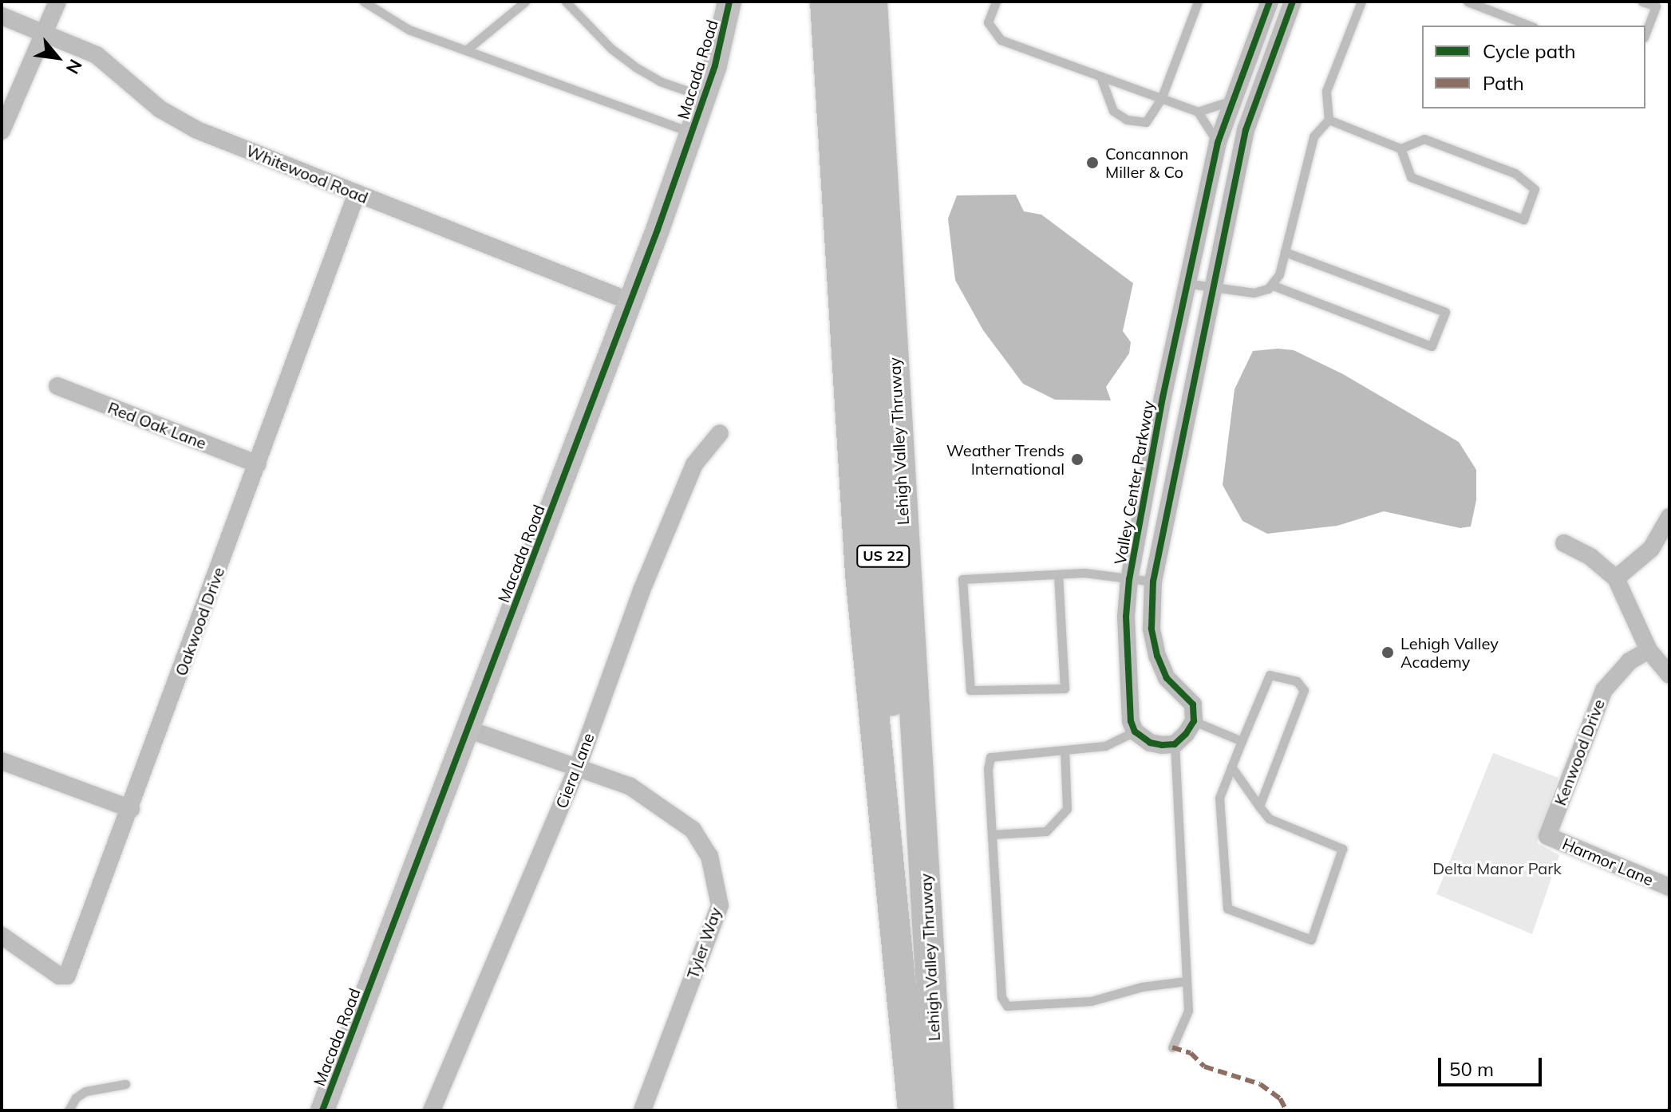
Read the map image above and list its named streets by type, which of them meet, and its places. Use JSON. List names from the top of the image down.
{
  "streets": {
    "highway": ["Lehigh Valley Thruway", "US 22"],
    "street": [
      "Macada Road",
      "Whitewood Road",
      "Red Oak Lane",
      "Valley Center Parkway",
      "Oakwood Drive",
      "Kenwood Drive",
      "Ciera Lane",
      "Harmor Lane",
      "Tyler Way"
    ]
  },
  "crossings": [
    ["Macada Road", "Whitewood Road"],
    ["Macada Road", "Tyler Way"],
    ["Whitewood Road", "Oakwood Drive"],
    ["Red Oak Lane", "Oakwood Drive"],
    ["Kenwood Drive", "Harmor Lane"],
    ["Ciera Lane", "Tyler Way"]
  ],
  "parks": ["Delta Manor Park"],
  "places": ["Concannon Miller & Co", "Weather Trends International", "Lehigh Valley Academy"],
  "legend": ["Cycle path", "Path"],
  "scale_bar": "50 m",
  "north": "bottom right"
}
